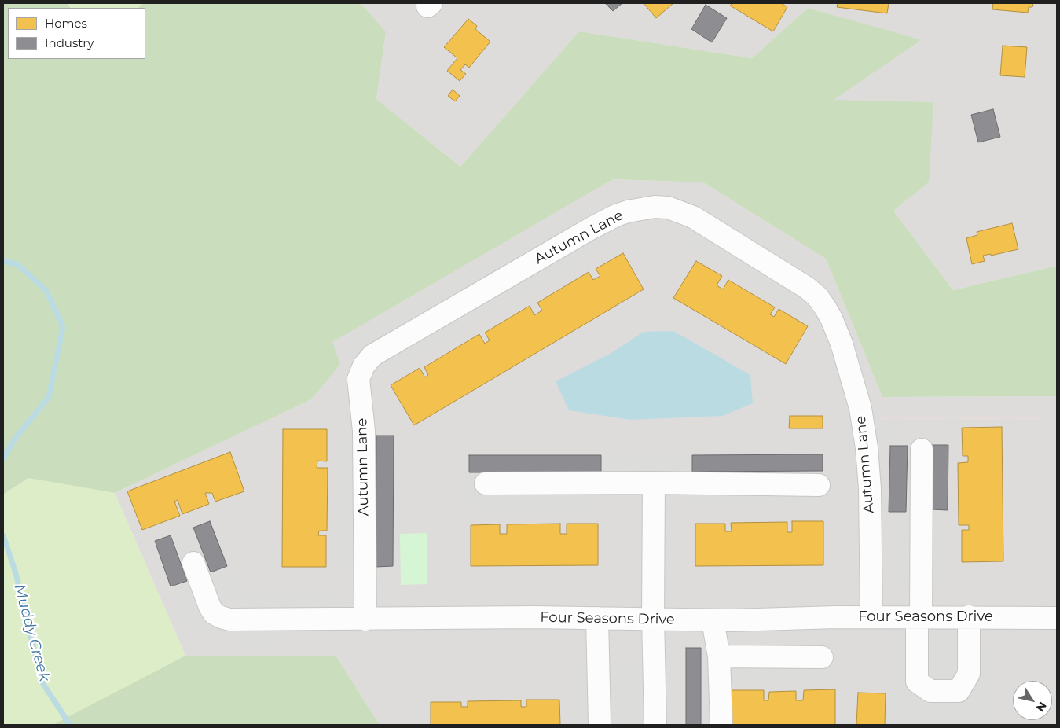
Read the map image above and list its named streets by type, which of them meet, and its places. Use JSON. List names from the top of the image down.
{
  "streets": {
    "street": ["Autumn Lane", "Four Seasons Drive"]
  },
  "crossings": [
    ["Autumn Lane", "Four Seasons Drive"]
  ],
  "water": ["Muddy Creek"],
  "legend": ["Homes", "Industry"],
  "north": "bottom right"
}
